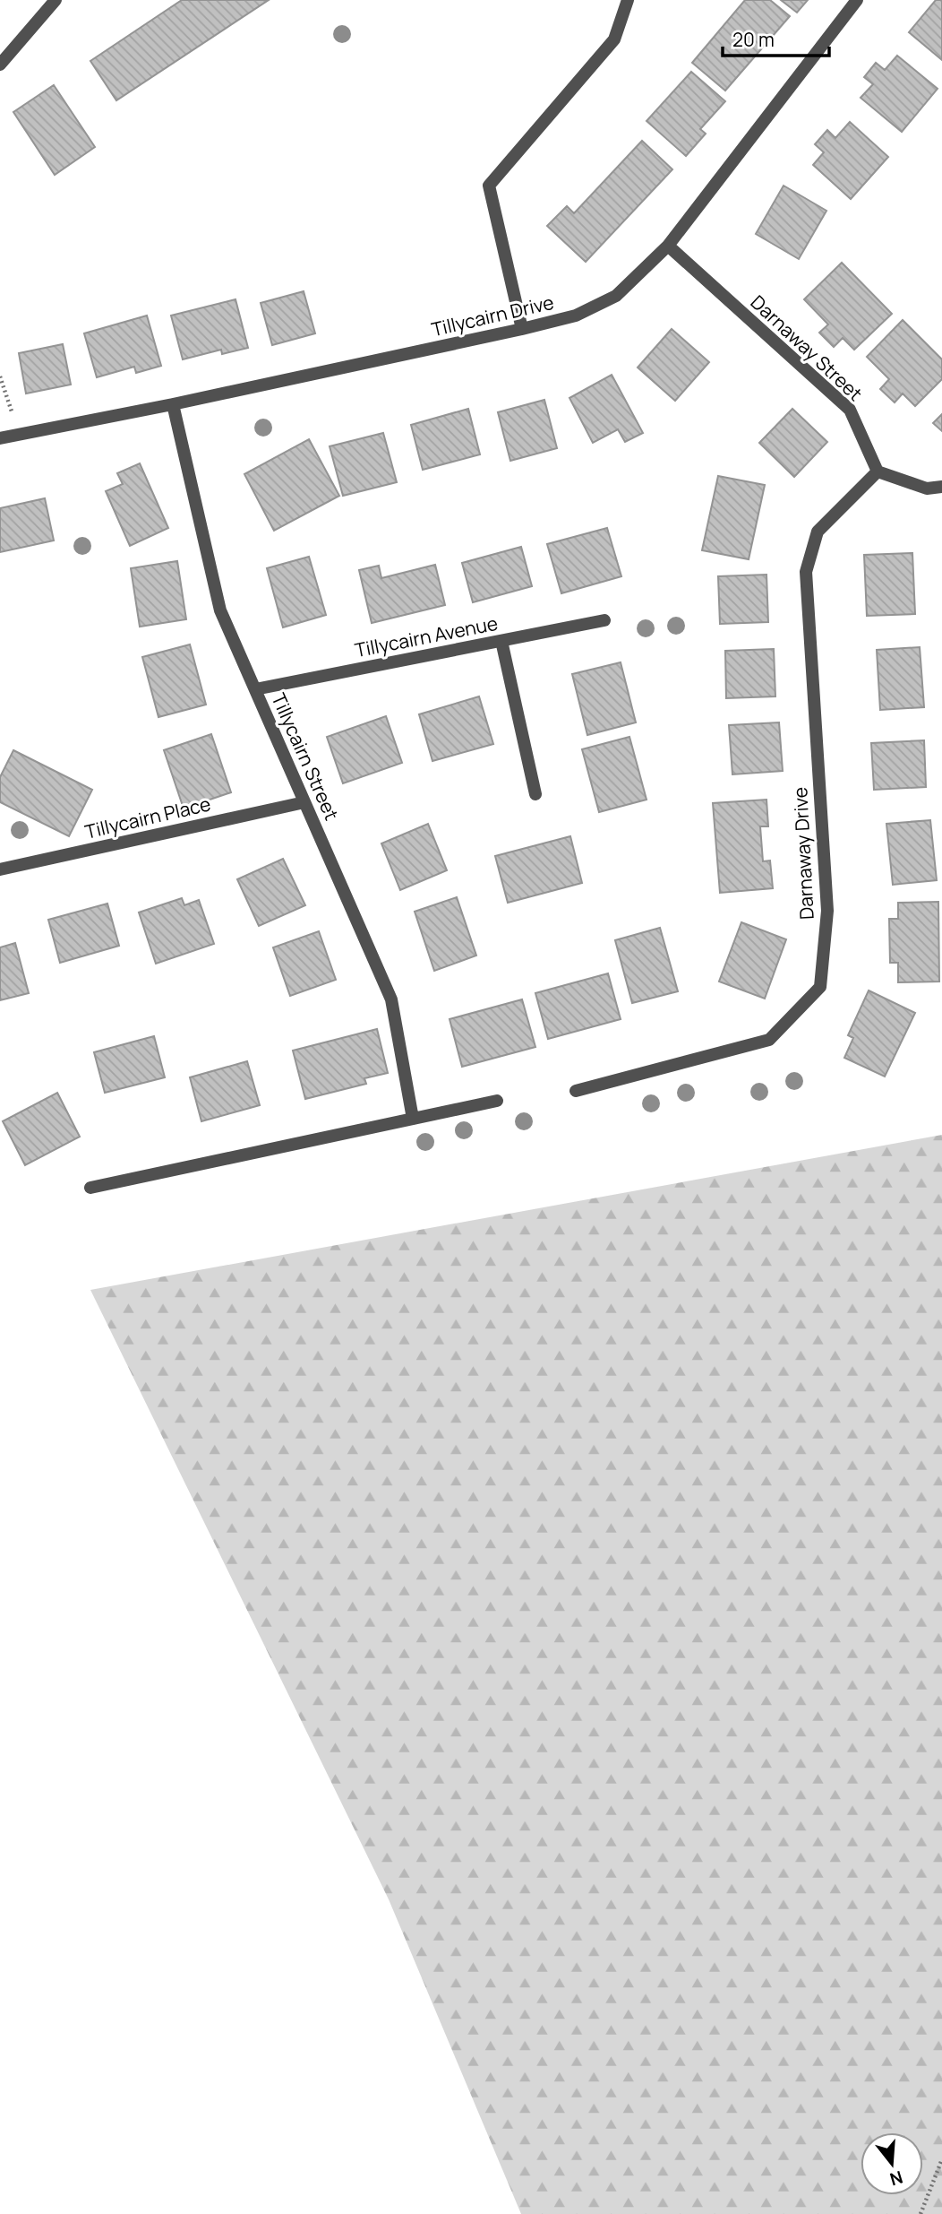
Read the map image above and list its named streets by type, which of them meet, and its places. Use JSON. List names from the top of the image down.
{
  "streets": {
    "street": [
      "Tillycairn Drive",
      "Darnaway Street",
      "Tillycairn Avenue",
      "Tillycairn Street",
      "Tillycairn Place",
      "Darnaway Drive"
    ]
  },
  "crossings": [
    ["Tillycairn Drive", "Darnaway Street"],
    ["Tillycairn Drive", "Tillycairn Street"],
    ["Darnaway Street", "Darnaway Drive"],
    ["Tillycairn Avenue", "Tillycairn Street"],
    ["Tillycairn Street", "Tillycairn Place"]
  ],
  "scale_bar": "20 m",
  "north": "bottom"
}
